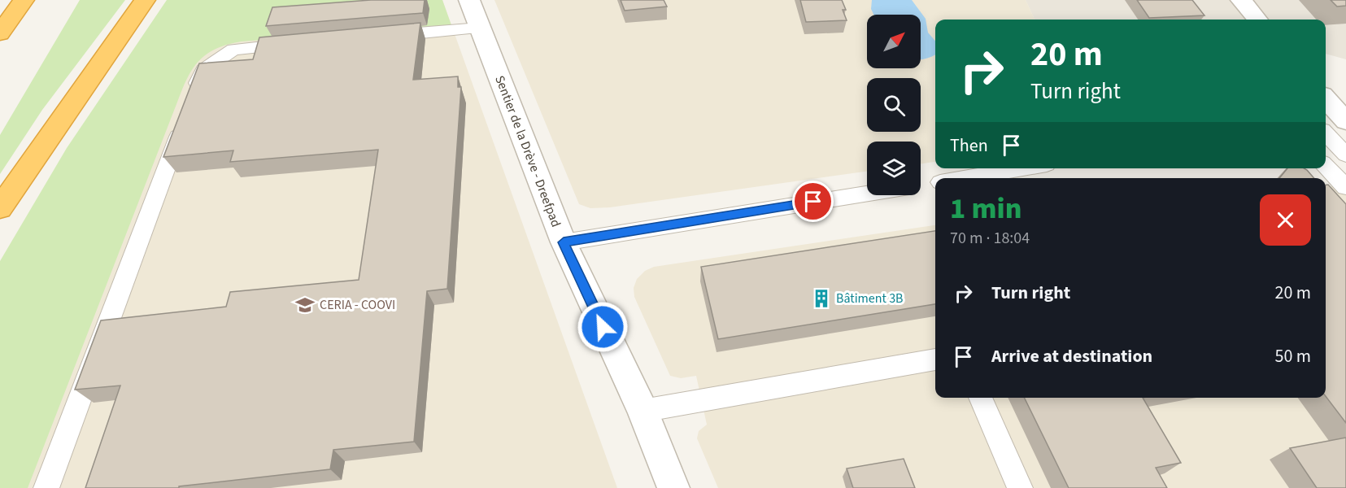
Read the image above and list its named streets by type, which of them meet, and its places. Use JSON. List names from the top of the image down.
{
  "streets": {
    "street": ["Sentier de la Drève - Dreefpad"]
  },
  "places": {
    "building": ["Bâtiment 3B"],
    "school or university": ["CERIA - COOVI"]
  },
  "north": "top right",
  "page": {
    "turn": ["20 m", "Turn right"],
    "then": "Then",
    "heading": ["1 min", "70 m · 18:04"],
    "list": [
      {
        "name": "Turn right",
        "value": "20 m"
      },
      {
        "name": "Arrive at destination",
        "value": "50 m"
      }
    ]
  }
}
